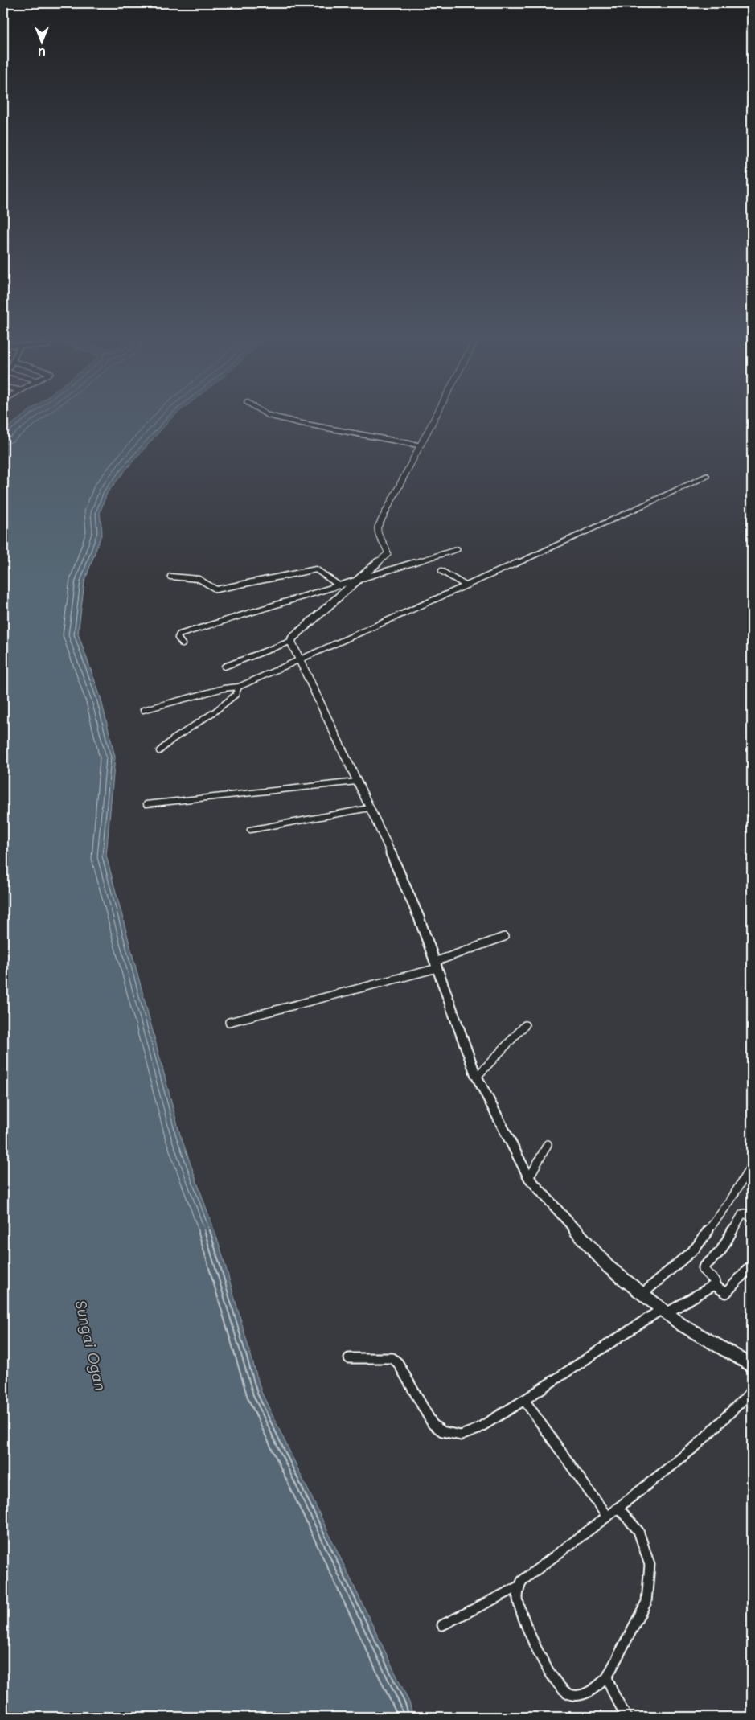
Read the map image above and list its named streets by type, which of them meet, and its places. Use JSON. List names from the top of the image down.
{
  "water": ["Sungai Ogan"],
  "north": "bottom"
}
